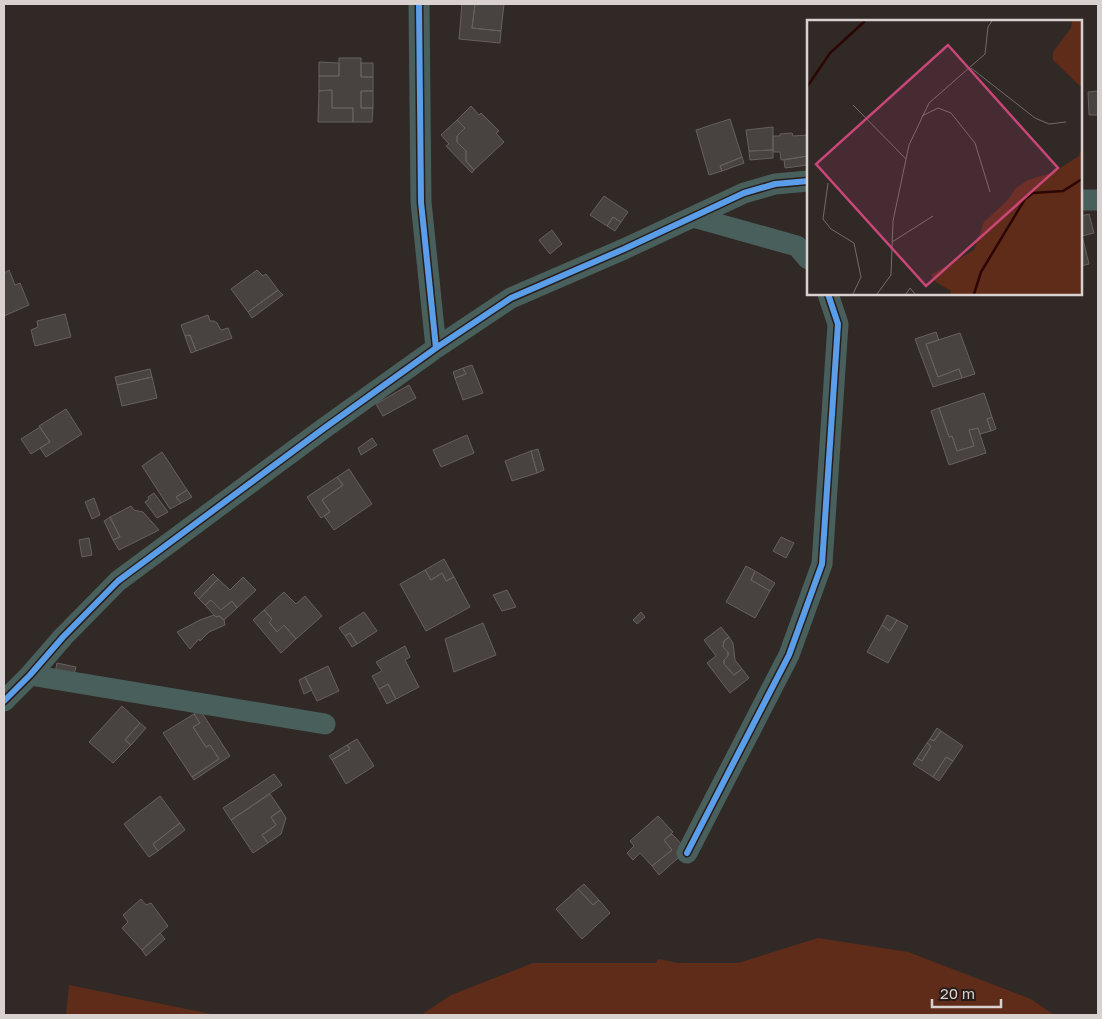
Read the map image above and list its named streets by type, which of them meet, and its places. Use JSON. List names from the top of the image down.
{
  "scale_bar": "20 m"
}
